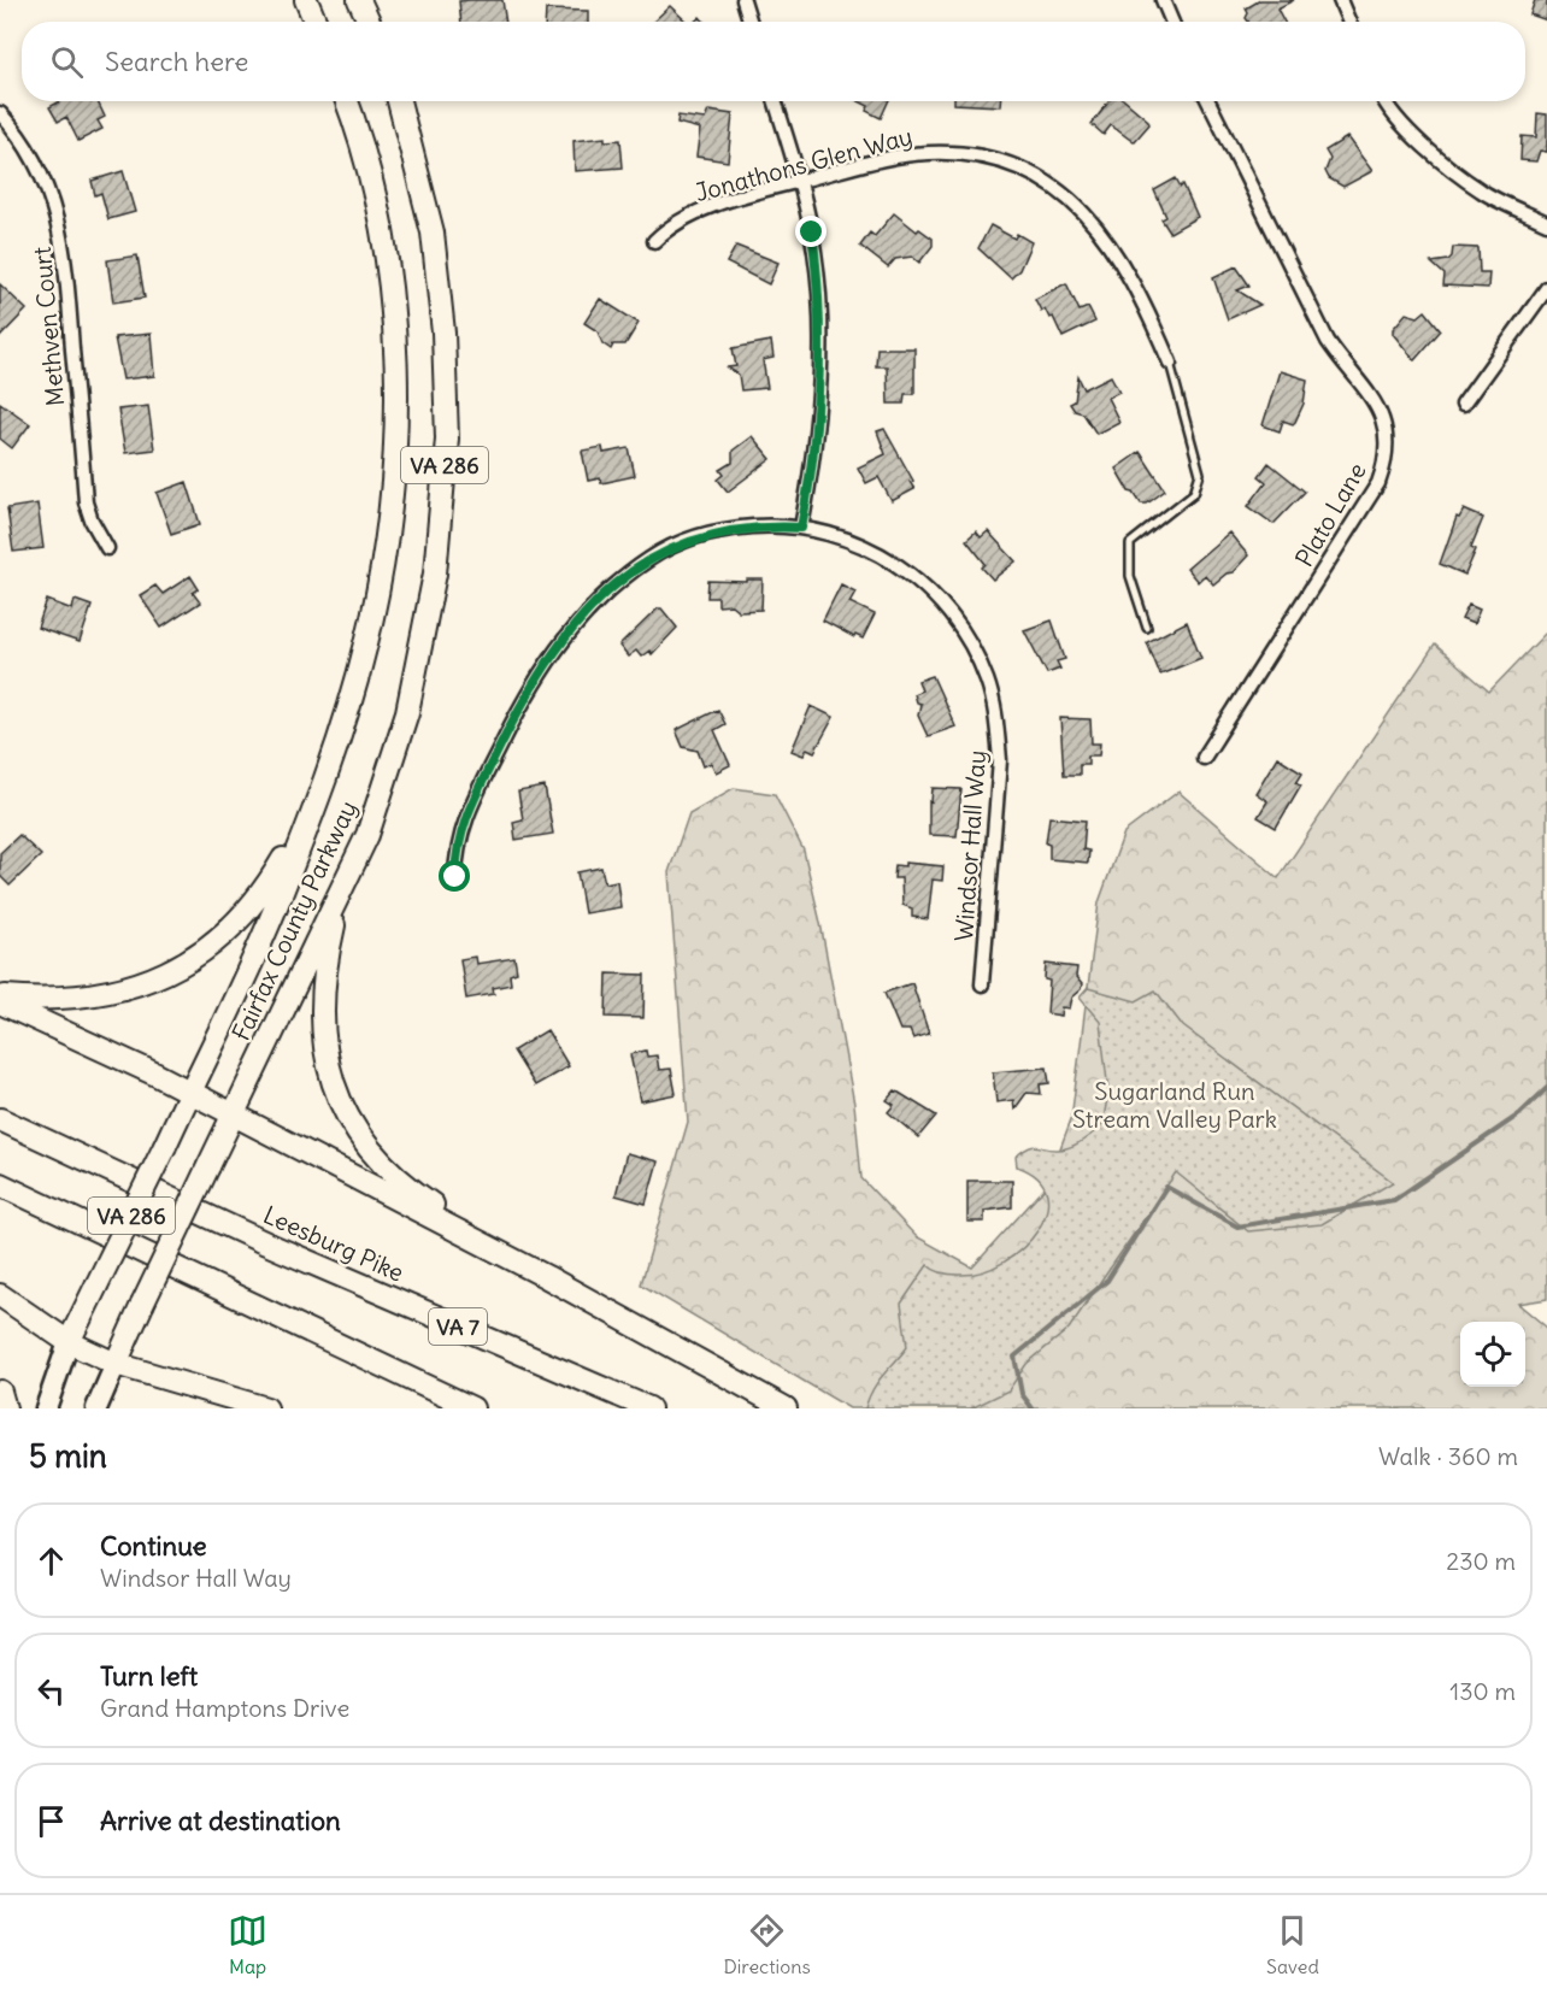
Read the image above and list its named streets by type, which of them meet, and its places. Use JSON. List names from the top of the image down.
{
  "streets": {
    "highway": [
      "VA 286",
      "Fairfax County Parkway",
      "Leesburg Pike",
      "VA 7"
    ],
    "street": [
      "Jonathons Glen Way",
      "Methven Court",
      "Plato Lane",
      "Windsor Hall Way"
    ]
  },
  "parks": ["Sugarland Run Stream Valley Park"],
  "page": {
    "search": "Search here",
    "heading": ["5 min", "Walk · 360 m"],
    "list": [
      ["Continue", "Windsor Hall Way", "230 m"],
      ["Turn left", "Grand Hamptons Drive", "130 m"],
      "Arrive at destination"
    ],
    "nav": ["Map", "Directions", "Saved"]
  }
}
